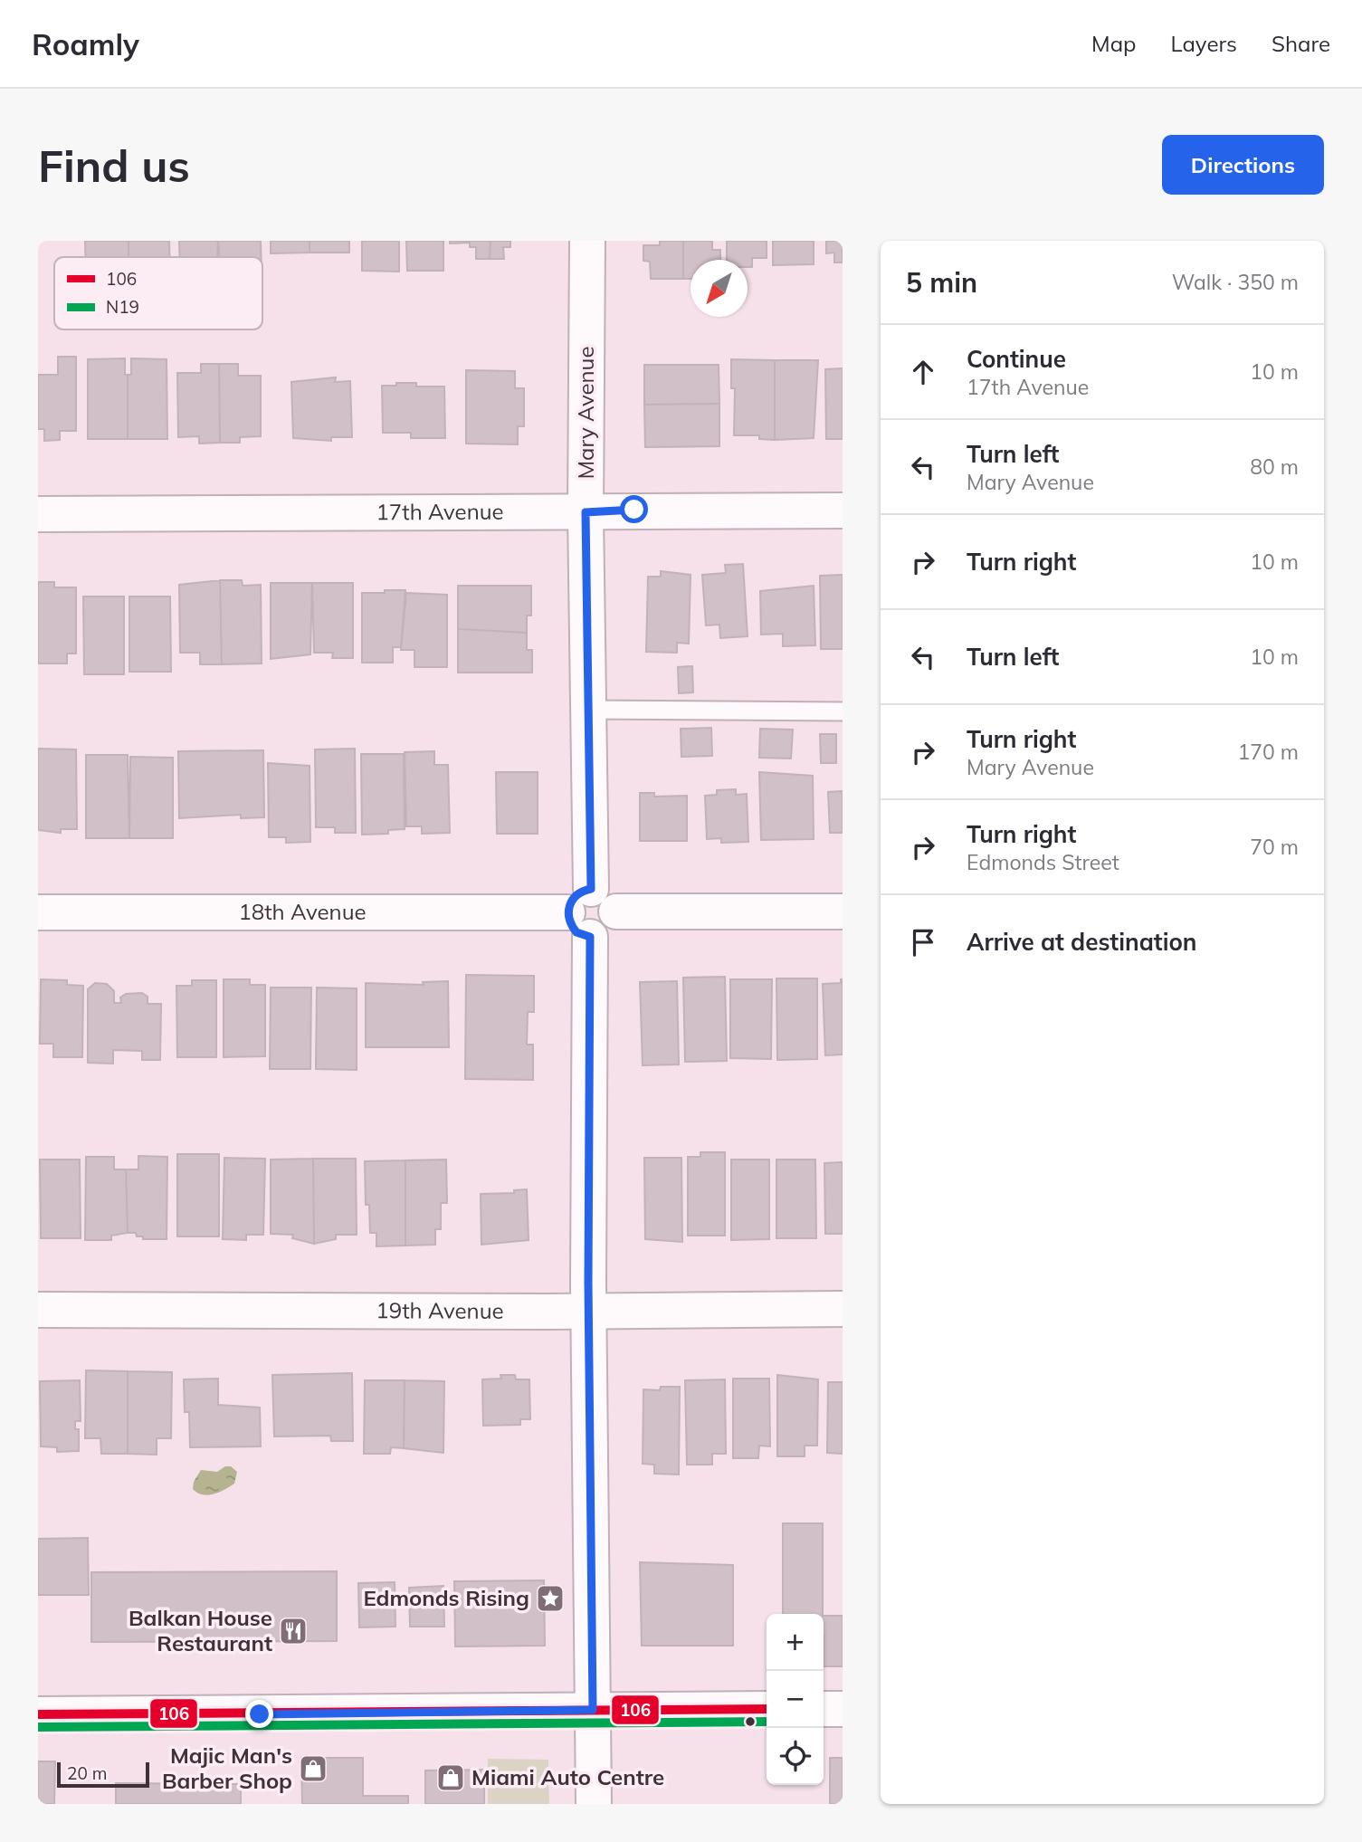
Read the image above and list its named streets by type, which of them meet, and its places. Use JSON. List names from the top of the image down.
{
  "streets": {
    "street": [
      "Mary Avenue",
      "17th Avenue",
      "18th Avenue",
      "19th Avenue"
    ]
  },
  "crossings": [
    ["Mary Avenue", "17th Avenue"],
    ["Mary Avenue", "18th Avenue"],
    ["Mary Avenue", "19th Avenue"]
  ],
  "places": {
    "place": ["Edmonds Rising"],
    "restaurant": ["Balkan House Restaurant"],
    "shop": ["Majic Man's Barber Shop", "Miami Auto Centre"]
  },
  "lines": ["transit line 106", "transit line N19"],
  "legend": ["106", "N19"],
  "scale_bar": "20 m",
  "north": "bottom left",
  "page": {
    "header": "Roamly",
    "nav": ["Map", "Layers", "Share"],
    "buttons": "Directions",
    "title": "Find us",
    "heading": ["5 min", "Walk · 350 m"],
    "list": [
      ["Continue", "17th Avenue", "10 m"],
      ["Turn left", "Mary Avenue", "80 m"],
      ["Turn right", "10 m"],
      ["Turn left", "10 m"],
      ["Turn right", "Mary Avenue", "170 m"],
      ["Turn right", "Edmonds Street", "70 m"],
      "Arrive at destination"
    ],
    "map_buttons": ["+", "−"],
    "scale": "20 m"
  }
}
